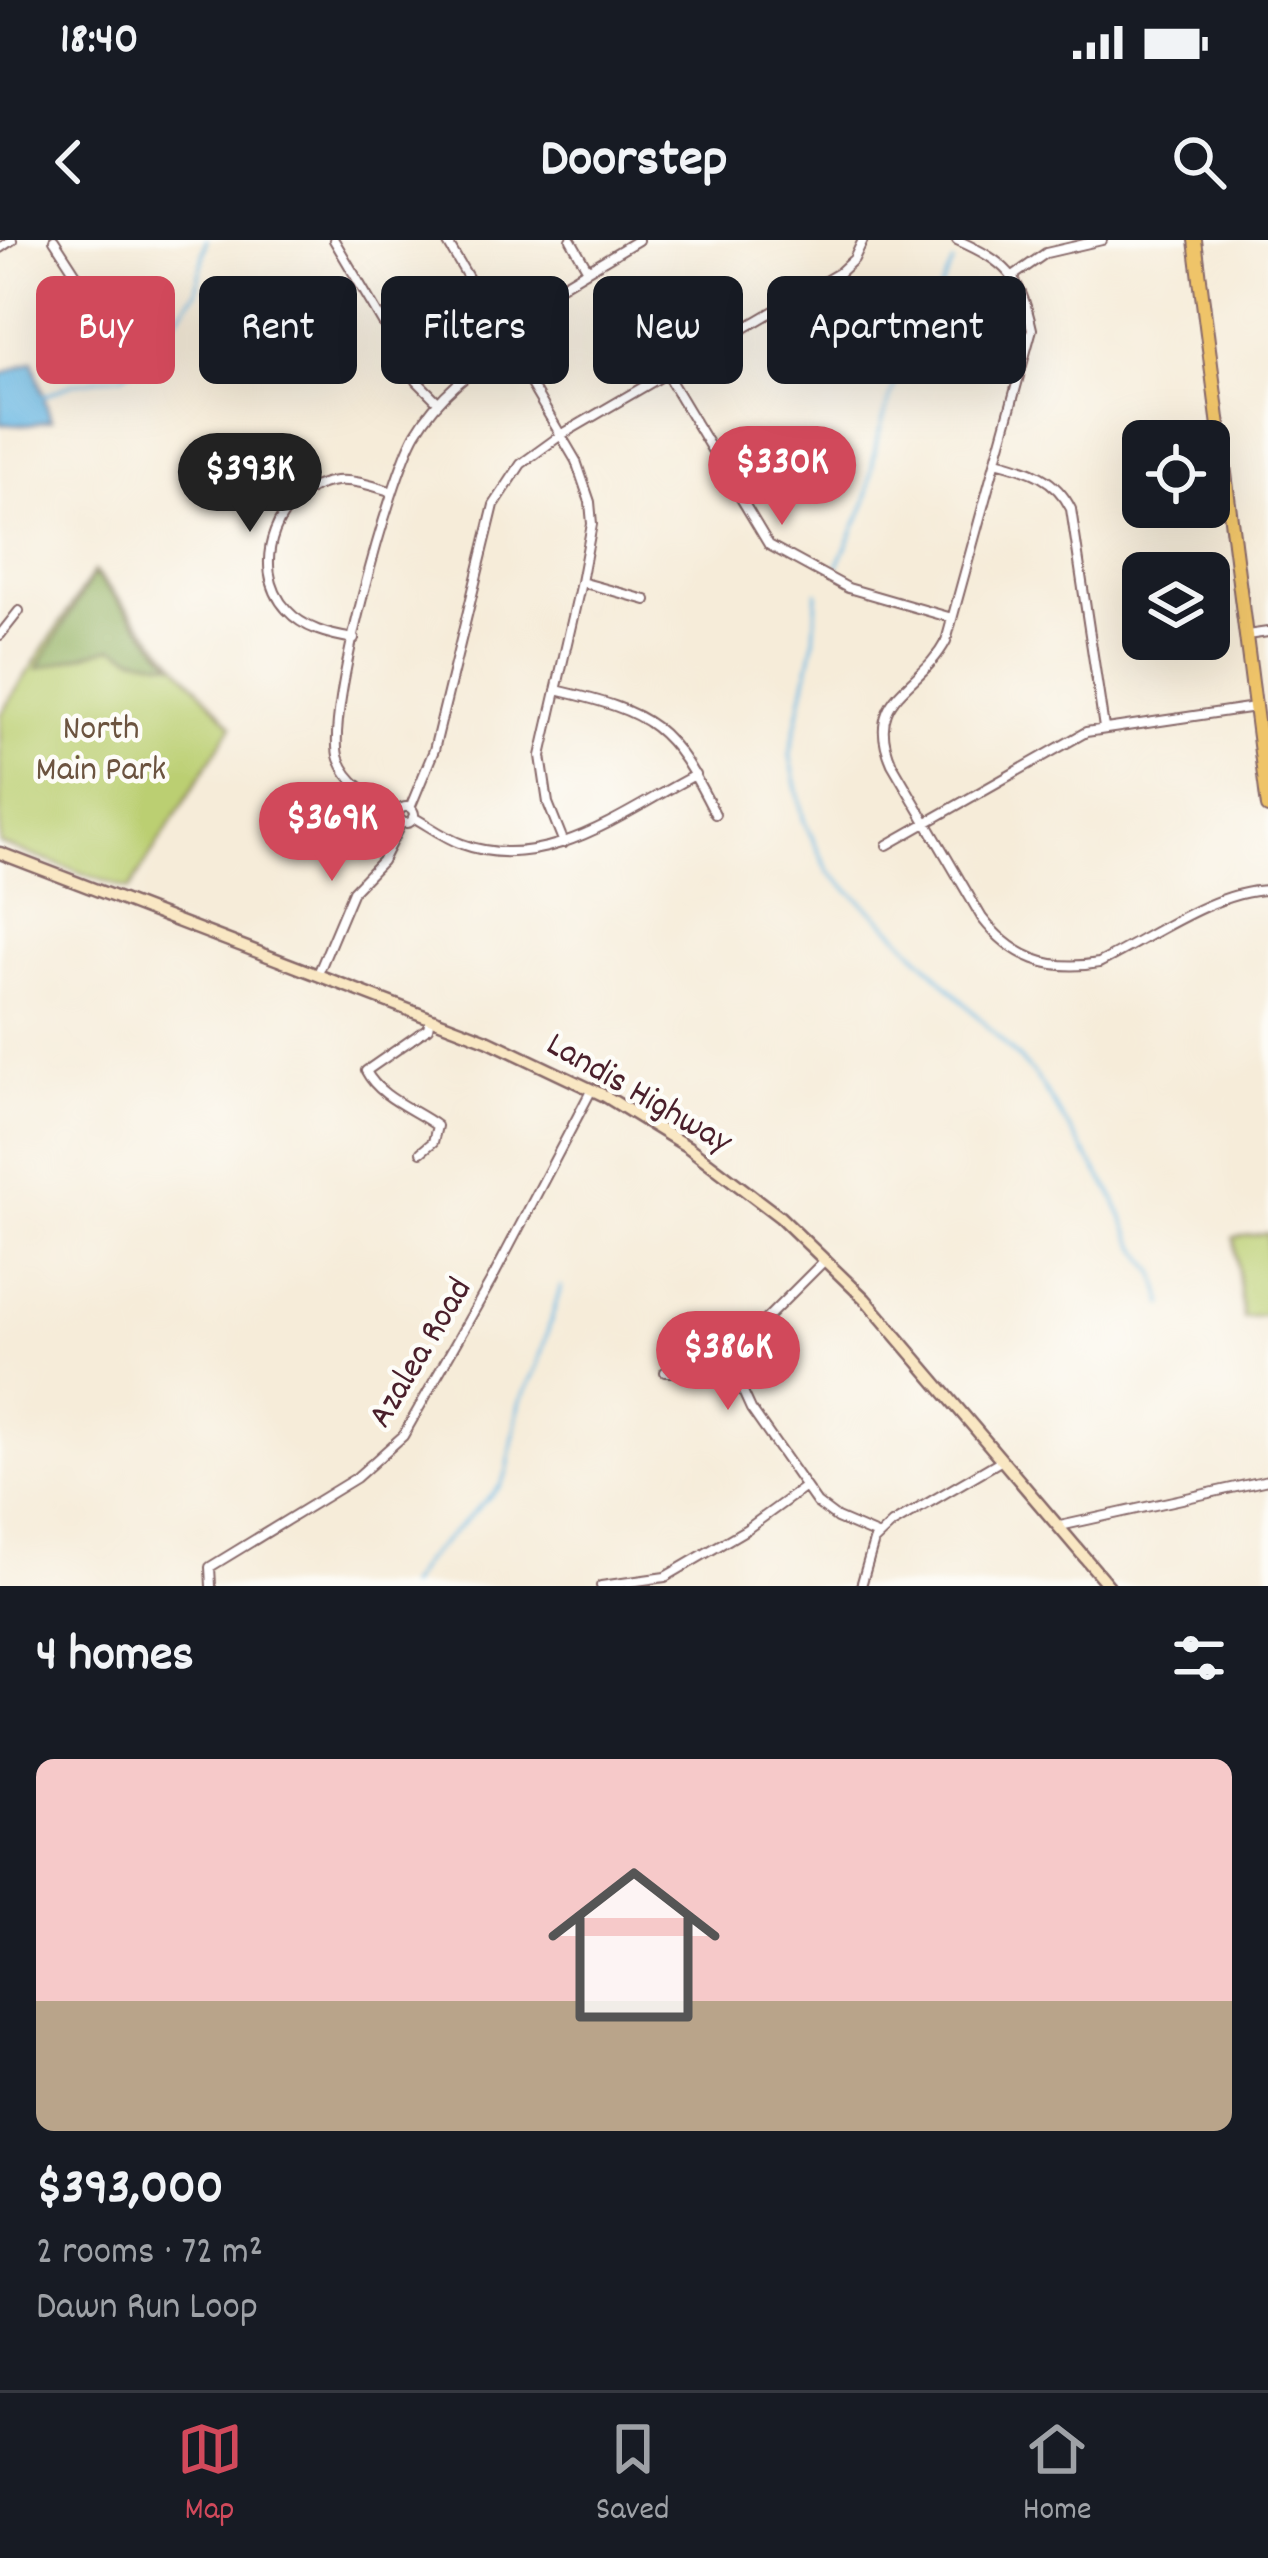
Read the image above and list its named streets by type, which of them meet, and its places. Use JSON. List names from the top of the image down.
{
  "streets": {
    "main road": ["Landis Highway"],
    "street": ["Azalea Road"]
  },
  "crossings": [
    ["Landis Highway", "Azalea Road"]
  ],
  "parks": ["North Main Park"],
  "page": {
    "status": "18:40",
    "header": "Doorstep",
    "chip": [
      "Buy",
      "Rent",
      "Filters",
      "New",
      "Apartment"
    ],
    "price": [
      "$330K",
      "$393K",
      "$369K",
      "$386K"
    ],
    "heading": "4 homes",
    "list": [
      {
        "name": "$393,000",
        "note": "2 rooms · 72 m² · Dawn Run Loop"
      }
    ],
    "tabs": ["Map", "Saved", "Home"]
  }
}
